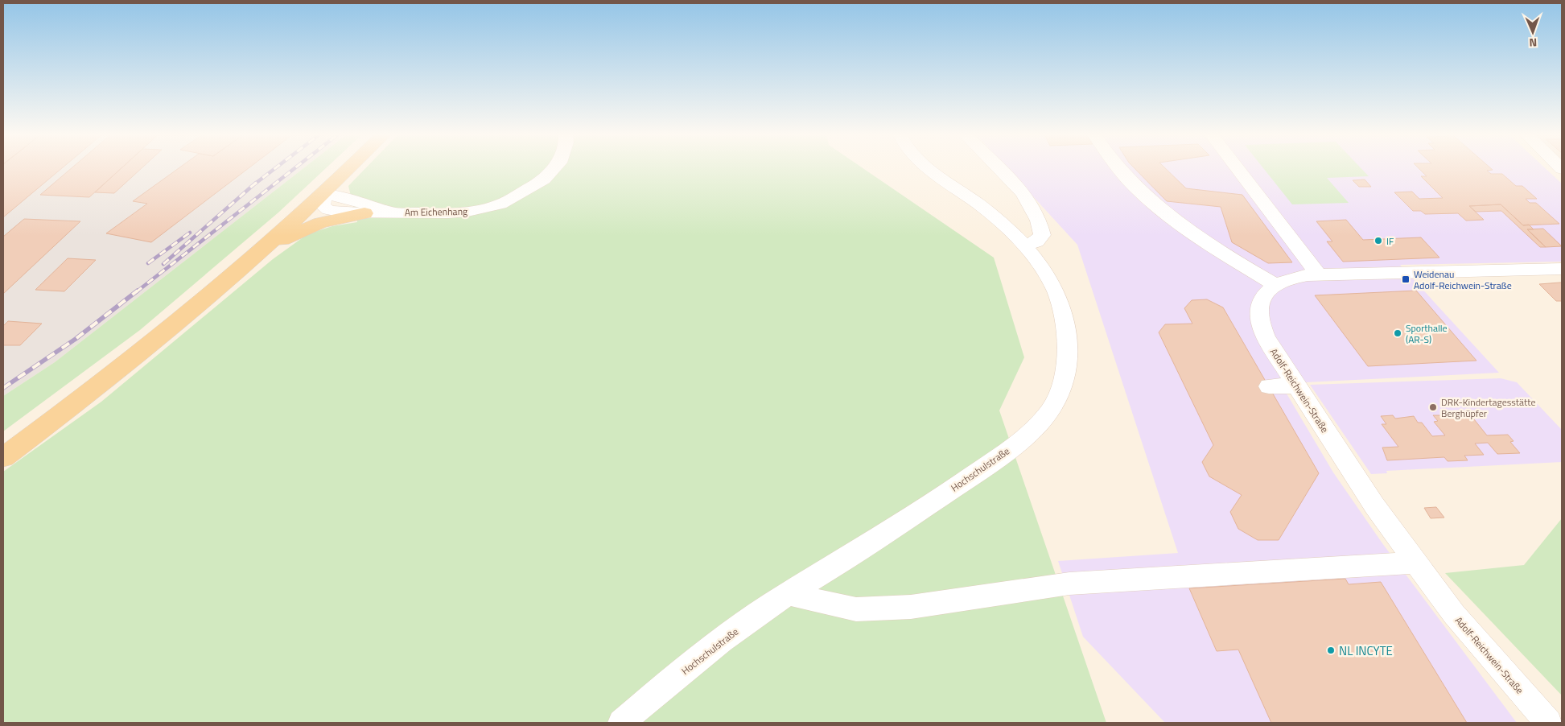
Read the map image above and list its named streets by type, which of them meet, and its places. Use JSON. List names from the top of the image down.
{
  "streets": {
    "street": ["Am Eichenhang", "Adolf-Reichwein-Straße", "Hochschulstraße"]
  },
  "places": {
    "other": [
      "IF",
      "Sporthalle (AR-S)",
      "DRK-Kindertagesstätte Berghüpfer",
      "NL INCYTE"
    ],
    "transit": ["Weidenau Adolf-Reichwein-Straße"]
  },
  "north": "bottom"
}
